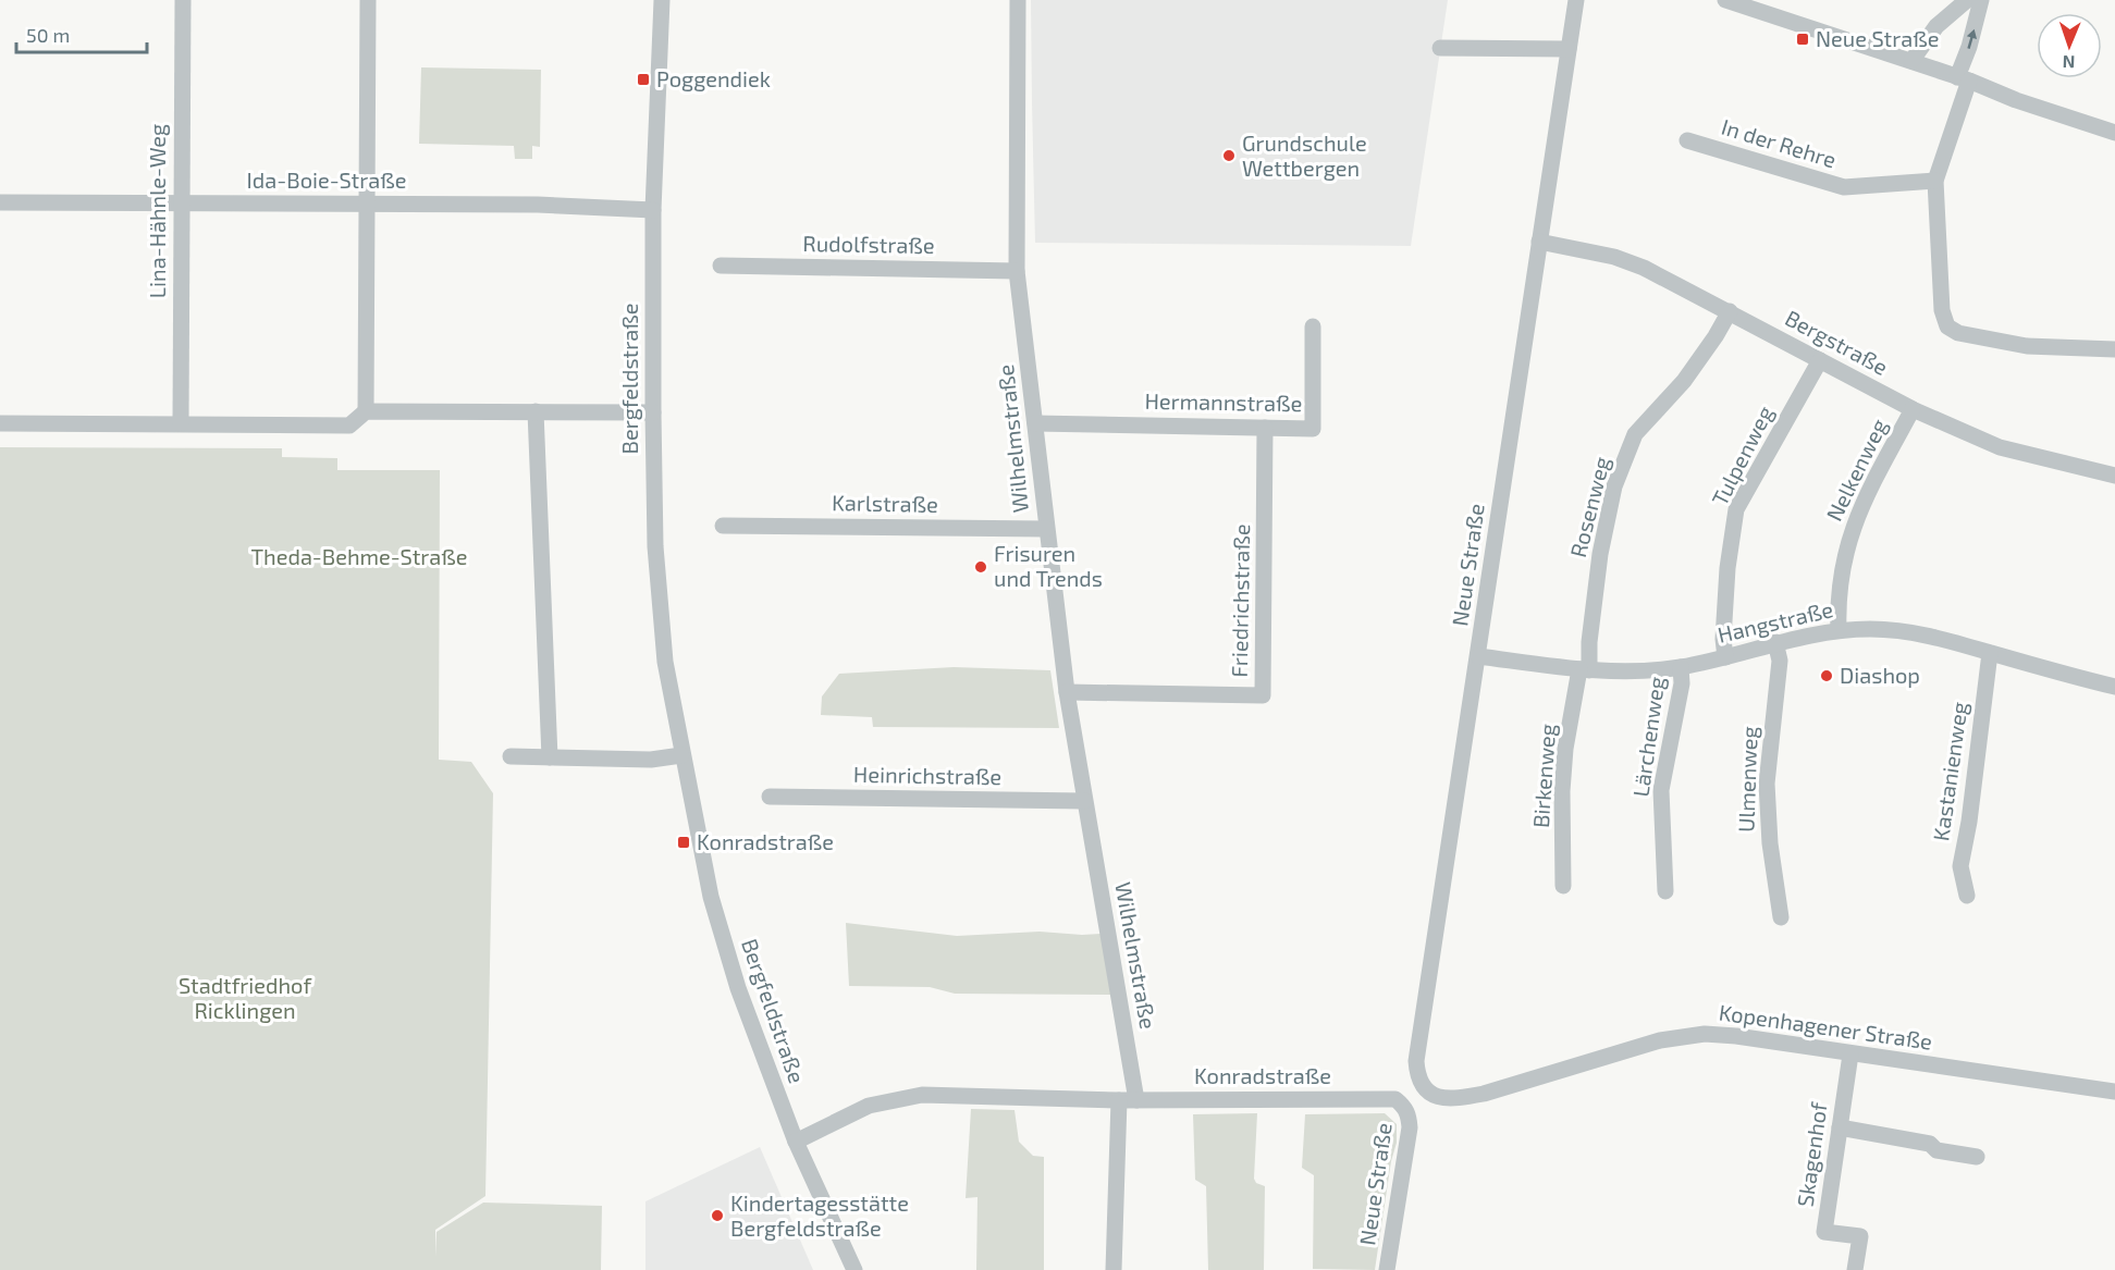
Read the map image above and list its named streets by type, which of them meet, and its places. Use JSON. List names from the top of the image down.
{
  "streets": {
    "street": [
      "In der Rehre",
      "Ida-Boie-Straße",
      "Lina-Hähnle-Weg",
      "Rudolfstraße",
      "Bergstraße",
      "Bergfeldstraße",
      "Hermannstraße",
      "Wilhelmstraße",
      "Tulpenweg",
      "Nelkenweg",
      "Karlstraße",
      "Rosenweg",
      "Neue Straße",
      "Friedrichstraße",
      "Hangstraße",
      "Lärchenweg",
      "Kastanienweg",
      "Heinrichstraße",
      "Birkenweg",
      "Ulmenweg",
      "Kopenhagener Straße",
      "Konradstraße",
      "Skagenhof"
    ]
  },
  "crossings": [
    ["Ida-Boie-Straße", "Lina-Hähnle-Weg"],
    ["Ida-Boie-Straße", "Bergfeldstraße"],
    ["Rudolfstraße", "Wilhelmstraße"],
    ["Bergstraße", "Tulpenweg"],
    ["Bergstraße", "Nelkenweg"],
    ["Bergstraße", "Rosenweg"],
    ["Bergstraße", "Neue Straße"],
    ["Bergfeldstraße", "Konradstraße"],
    ["Hermannstraße", "Wilhelmstraße"],
    ["Hermannstraße", "Friedrichstraße"],
    ["Wilhelmstraße", "Karlstraße"],
    ["Wilhelmstraße", "Friedrichstraße"],
    ["Wilhelmstraße", "Heinrichstraße"],
    ["Wilhelmstraße", "Konradstraße"],
    ["Tulpenweg", "Hangstraße"],
    ["Nelkenweg", "Hangstraße"],
    ["Rosenweg", "Hangstraße"],
    ["Rosenweg", "Birkenweg"],
    ["Neue Straße", "Hangstraße"],
    ["Neue Straße", "Kopenhagener Straße"],
    ["Neue Straße", "Konradstraße"],
    ["Hangstraße", "Lärchenweg"],
    ["Hangstraße", "Kastanienweg"],
    ["Hangstraße", "Birkenweg"],
    ["Hangstraße", "Ulmenweg"],
    ["Kopenhagener Straße", "Skagenhof"]
  ],
  "parks": ["Theda-Behme-Straße", "Stadtfriedhof Ricklingen"],
  "places": {
    "transit": ["Neue Straße", "Poggendiek", "Konradstraße"],
    "other": [
      "Grundschule Wettbergen",
      "Frisuren und Trends",
      "Diashop",
      "Kindertagesstätte Bergfeldstraße"
    ]
  },
  "scale_bar": "50 m",
  "north": "bottom"
}
